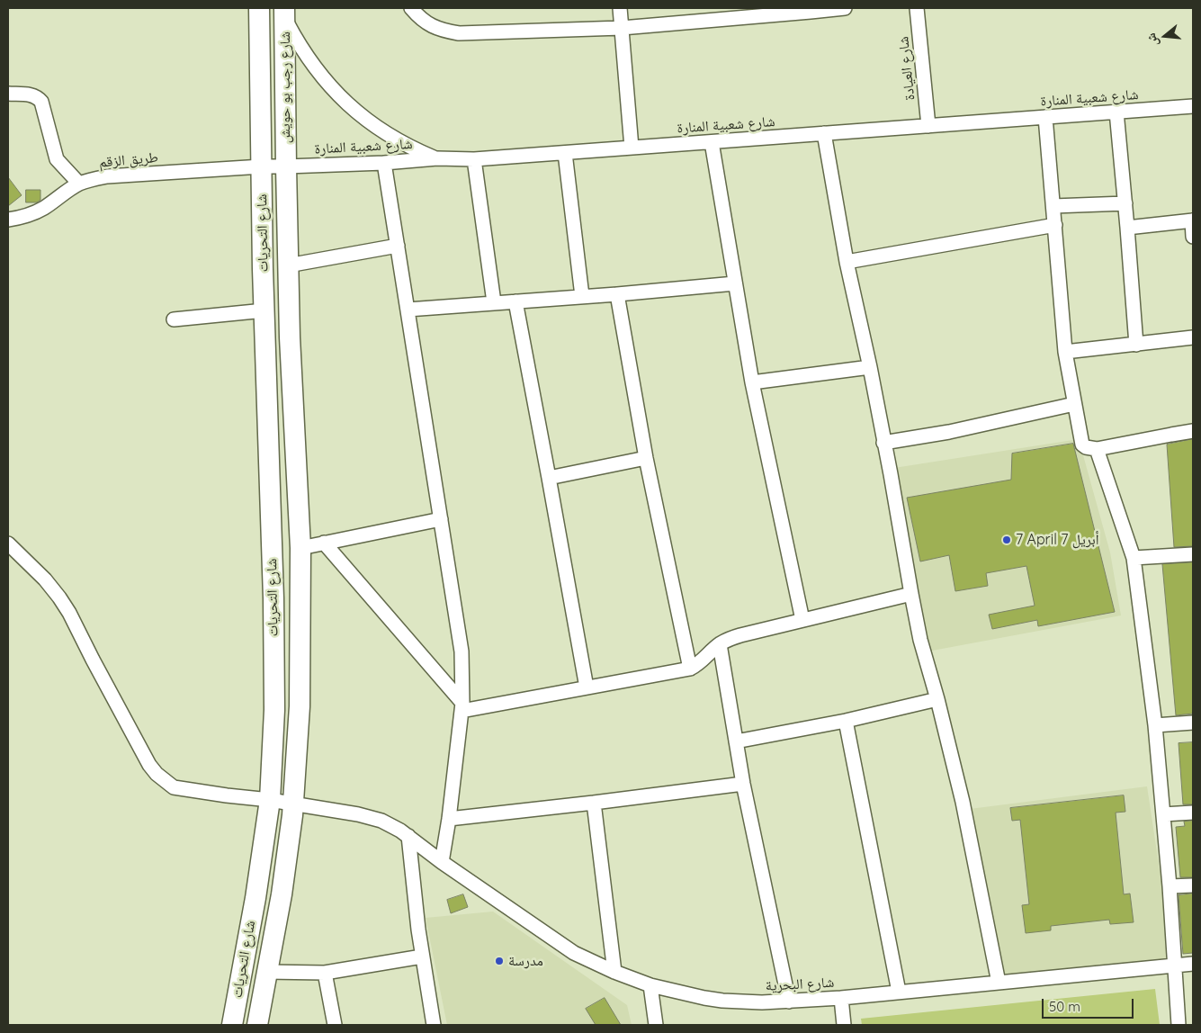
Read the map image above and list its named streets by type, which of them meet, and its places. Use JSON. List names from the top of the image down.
{
  "streets": {
    "main road": ["شارع رجب بو حويش", "شارع التحريات"],
    "street": [
      "شارع العيادة",
      "شارع شعبية المنارة",
      "طريق الزقم",
      "شارع البحرية"
    ]
  },
  "crossings": [
    ["شارع العيادة", "شارع شعبية المنارة"],
    ["شارع رجب بو حويش", "شارع شعبية المنارة"],
    ["شارع رجب بو حويش", "طريق الزقم"],
    ["شارع رجب بو حويش", "شارع التحريات"],
    ["شارع شعبية المنارة", "طريق الزقم"],
    ["شارع شعبية المنارة", "شارع التحريات"],
    ["طريق الزقم", "شارع التحريات"],
    ["شارع التحريات", "شارع البحرية"]
  ],
  "places": ["7 April 7 أبريل", "مدرسة"],
  "scale_bar": "50 m",
  "north": "left"
}
